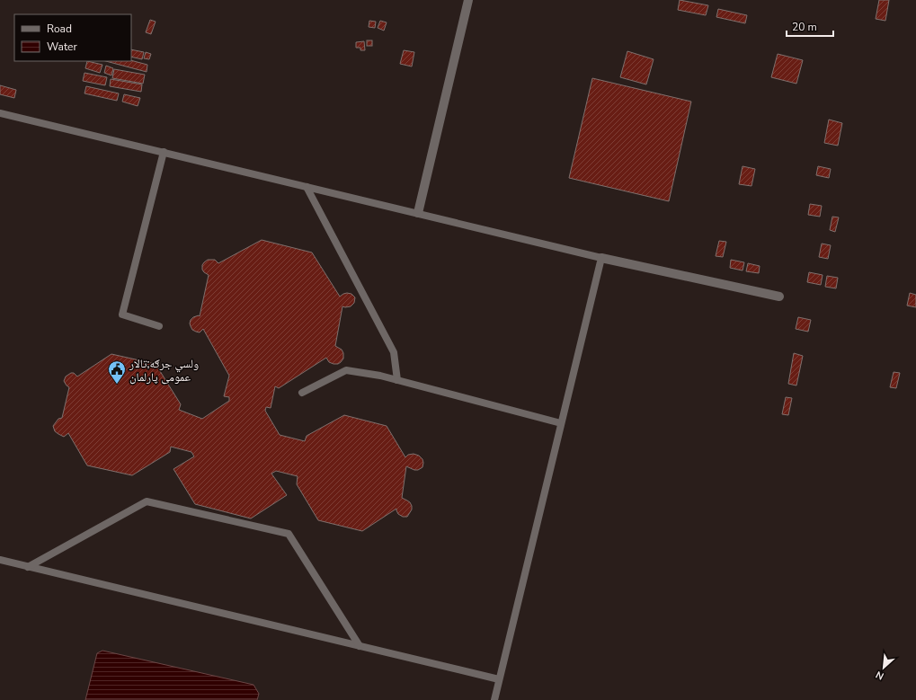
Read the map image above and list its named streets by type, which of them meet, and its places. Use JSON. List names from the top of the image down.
{
  "places": {
    "public building": ["ولسي جرګه;تالار عمومی پارلمان"]
  },
  "legend": ["Road", "Water"],
  "scale_bar": "20 m",
  "north": "bottom left"
}
